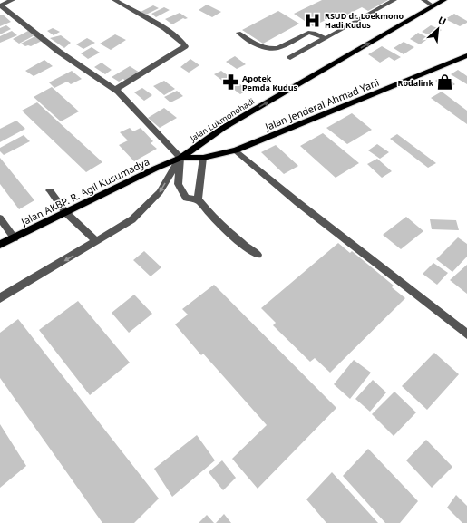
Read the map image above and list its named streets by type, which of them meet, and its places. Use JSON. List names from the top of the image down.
{
  "streets": {
    "main road": ["Jalan Jenderal Ahmad Yani", "Jalan Lukmonohadi", "Jalan AKBP. R. Agil Kusumadya"]
  },
  "crossings": [
    ["Jalan Jenderal Ahmad Yani", "Jalan Lukmonohadi"],
    ["Jalan Jenderal Ahmad Yani", "Jalan AKBP. R. Agil Kusumadya"],
    ["Jalan Lukmonohadi", "Jalan AKBP. R. Agil Kusumadya"]
  ],
  "one_way": ["Jalan Lukmonohadi"],
  "places": {
    "hospital": ["RSUD dr. Loekmono Hadi Kudus"],
    "pharmacy": ["Apotek Pemda Kudus"],
    "shop": ["Rodalink"]
  },
  "north": "top right"
}
